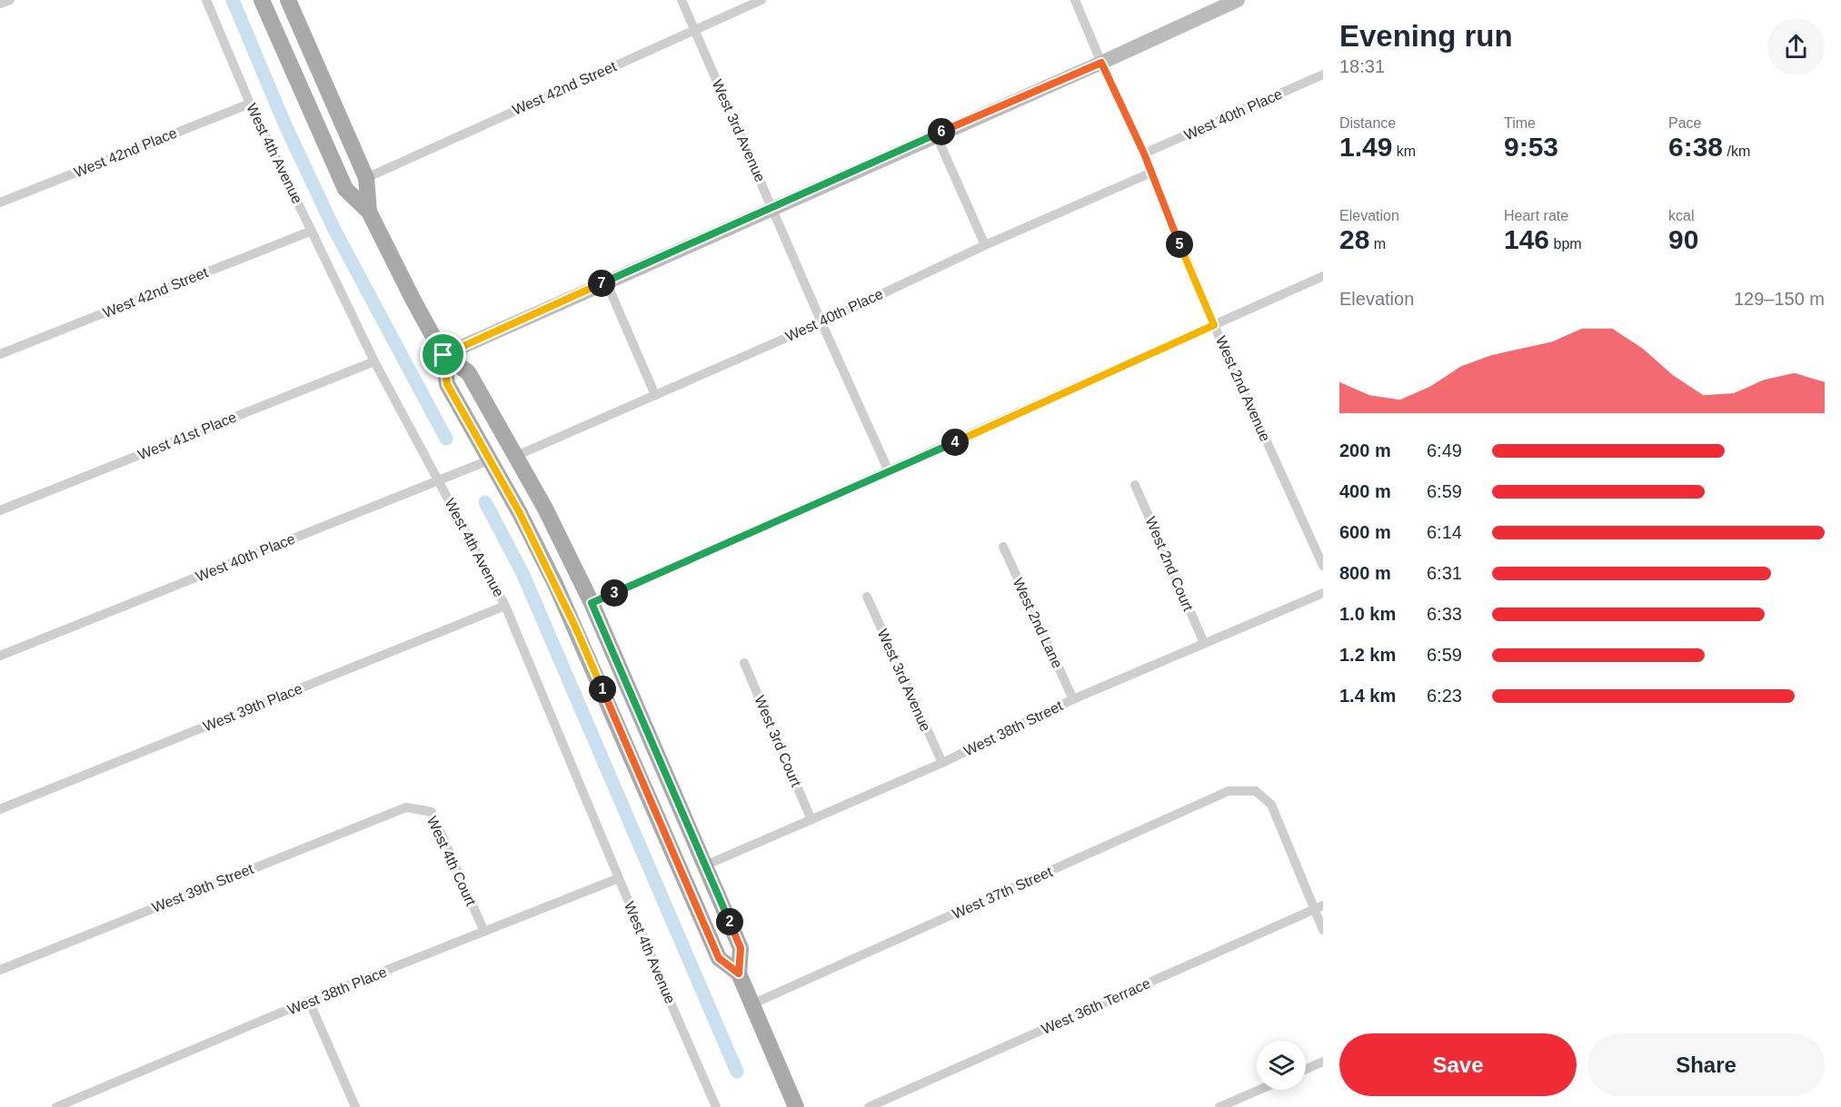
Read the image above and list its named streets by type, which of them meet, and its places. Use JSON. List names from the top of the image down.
{
  "streets": {
    "street": [
      "West 42nd Street",
      "West 40th Place",
      "West 3rd Avenue",
      "West 42nd Place",
      "West 4th Avenue",
      "West 2nd Avenue",
      "West 41st Place",
      "West 2nd Court",
      "West 2nd Lane",
      "West 39th Place",
      "West 38th Street",
      "West 3rd Court",
      "West 4th Court",
      "West 39th Street",
      "West 37th Street",
      "West 38th Place",
      "West 36th Terrace"
    ]
  },
  "crossings": [
    ["West 42nd Street", "West 3rd Avenue"],
    ["West 42nd Street", "West 4th Avenue"],
    ["West 40th Place", "West 3rd Avenue"],
    ["West 40th Place", "West 4th Avenue"],
    ["West 40th Place", "West 2nd Avenue"],
    ["West 3rd Avenue", "West 38th Street"],
    ["West 42nd Place", "West 4th Avenue"],
    ["West 4th Avenue", "West 41st Place"],
    ["West 4th Avenue", "West 39th Place"],
    ["West 4th Avenue", "West 38th Place"],
    ["West 2nd Court", "West 38th Street"],
    ["West 2nd Lane", "West 38th Street"],
    ["West 38th Street", "West 3rd Court"],
    ["West 4th Court", "West 39th Street"],
    ["West 4th Court", "West 38th Place"],
    ["West 37th Street", "West 36th Terrace"]
  ],
  "page": {
    "heading": ["Evening run", "18:31"],
    "stats": [
      ["Distance", "1.49 km"],
      ["Time", "9:53"],
      ["Pace", "6:38 /km"],
      ["Elevation", "28 m"],
      ["Heart rate", "146 bpm"],
      ["kcal", "90"]
    ],
    "pins": [
      "6",
      "5",
      "7",
      "4",
      "3",
      "1",
      "2"
    ],
    "chart": ["Elevation", "129–150 m"],
    "list": [
      {
        "name": "200 m",
        "note": "6:49"
      },
      {
        "name": "400 m",
        "note": "6:59"
      },
      {
        "name": "600 m",
        "note": "6:14"
      },
      {
        "name": "800 m",
        "note": "6:31"
      },
      {
        "name": "1.0 km",
        "note": "6:33"
      },
      {
        "name": "1.2 km",
        "note": "6:59"
      },
      {
        "name": "1.4 km",
        "note": "6:23"
      }
    ],
    "buttons": ["Save", "Share"]
  }
}
